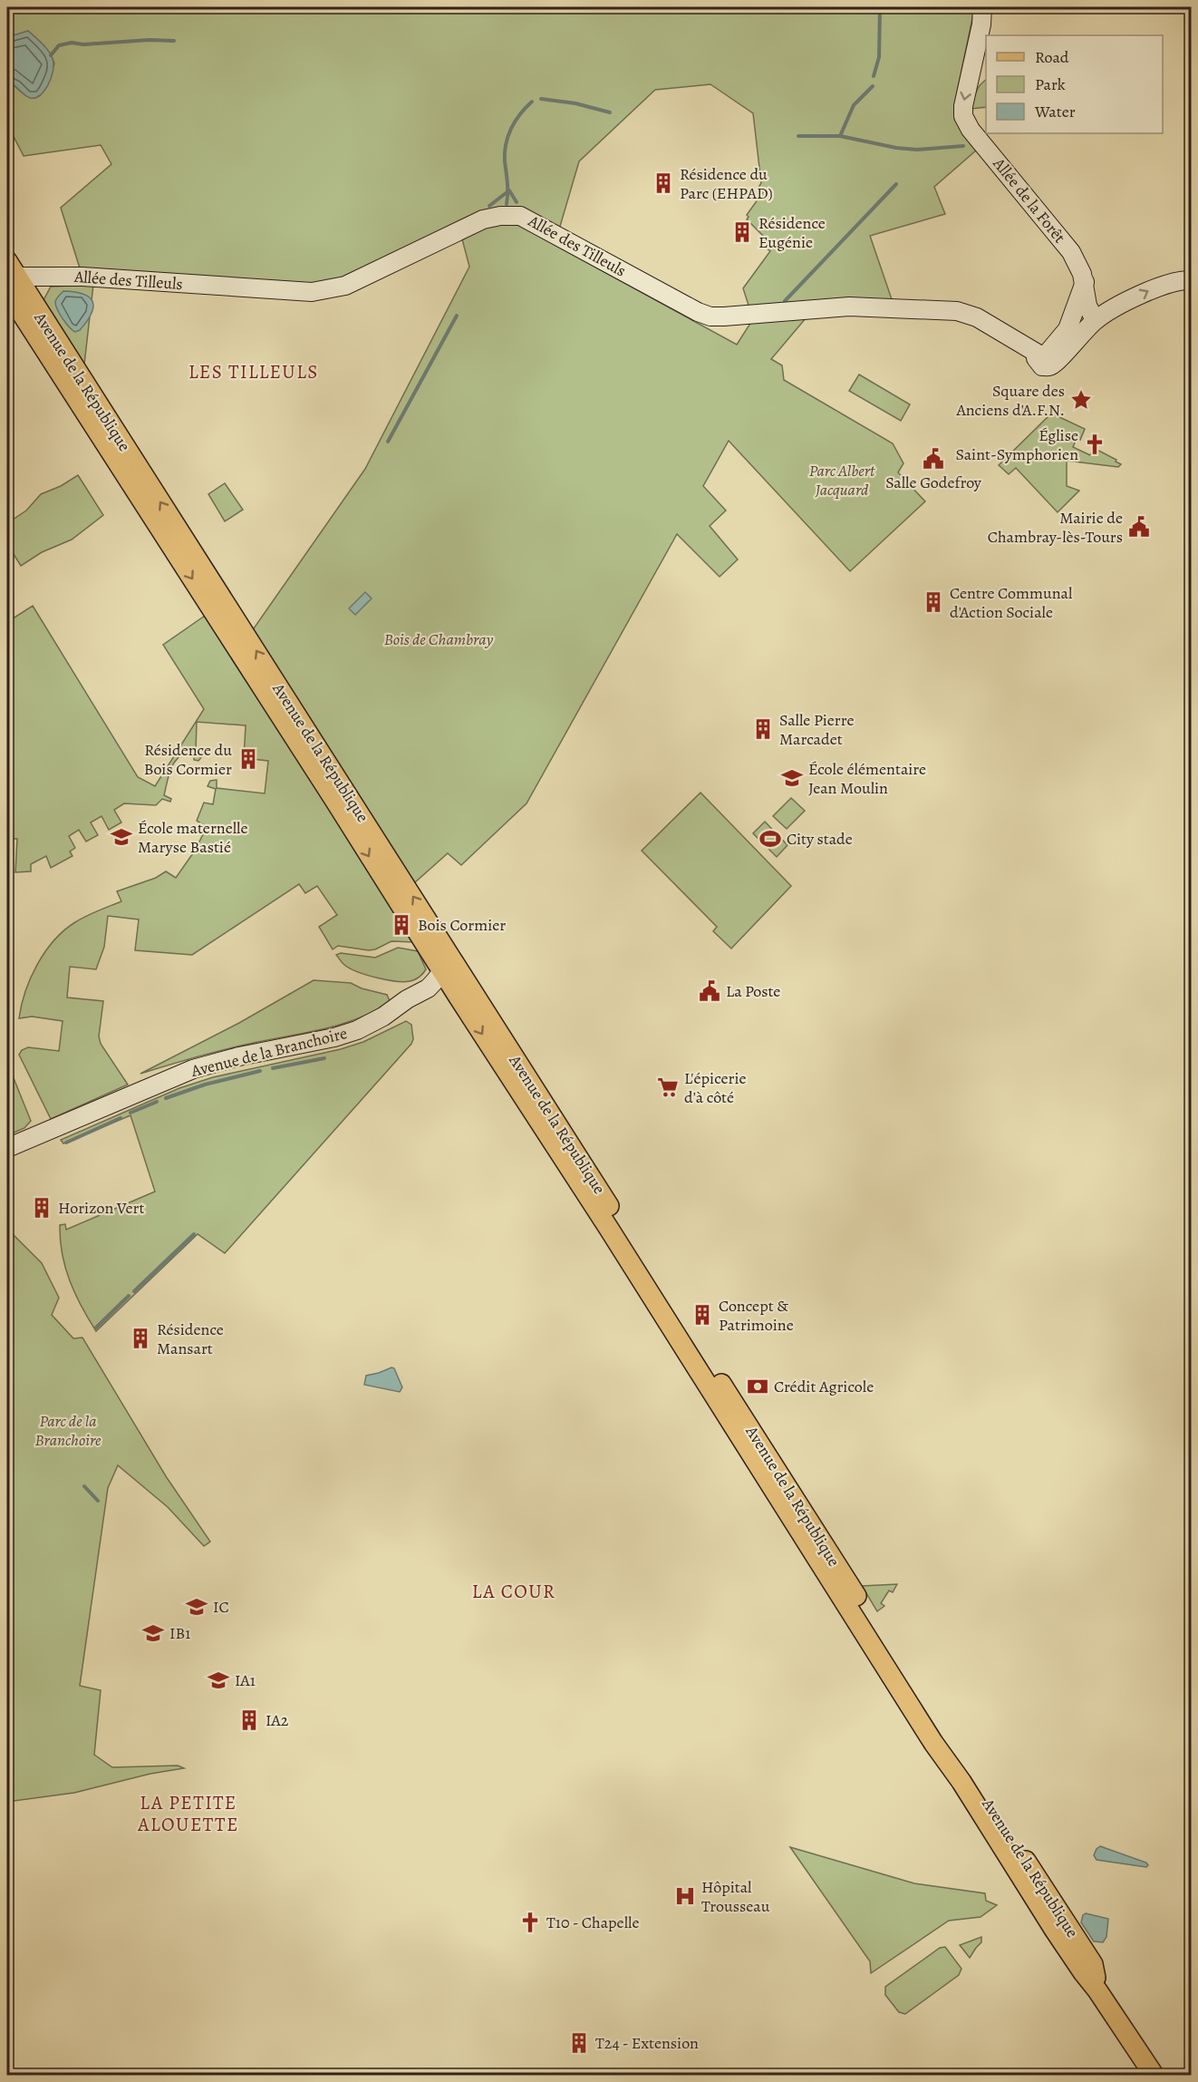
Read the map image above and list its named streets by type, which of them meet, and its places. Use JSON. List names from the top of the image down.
{
  "streets": {
    "main road": ["Avenue de la République"],
    "street": ["Allée de la Forêt", "Allée des Tilleuls", "Avenue de la Branchoire"]
  },
  "crossings": [
    ["Allée des Tilleuls", "Avenue de la République"],
    ["Avenue de la République", "Avenue de la Branchoire"]
  ],
  "one_way": ["Allée de la Forêt"],
  "districts": ["LES TILLEULS", "LA COUR", "LA PETITE ALOUETTE"],
  "parks": ["Parc Albert Jacquard", "Bois de Chambray", "Parc de la Branchoire"],
  "places": {
    "building": [
      "Résidence du Parc (EHPAD)",
      "Résidence Eugénie",
      "Centre Communal d'Action Sociale",
      "Salle Pierre Marcadet",
      "Résidence du Bois Cormier",
      "Bois Cormier",
      "Horizon Vert",
      "Concept & Patrimoine",
      "Résidence Mansart",
      "IA2",
      "T24 - Extension"
    ],
    "place": ["Square des Anciens d'A.F.N."],
    "church": ["Église Saint-Symphorien", "T10 - Chapelle"],
    "public building": ["Salle Godefroy", "Mairie de Chambray-lès-Tours", "La Poste"],
    "school or university": [
      "École élémentaire Jean Moulin",
      "École maternelle Maryse Bastié",
      "IC",
      "IB1",
      "IA1"
    ],
    "sports": ["City stade"],
    "supermarket": ["L'épicerie d'à côté"],
    "bank": ["Crédit Agricole"],
    "hospital": ["Hôpital Trousseau"]
  },
  "legend": ["Road", "Park", "Water"]
}
